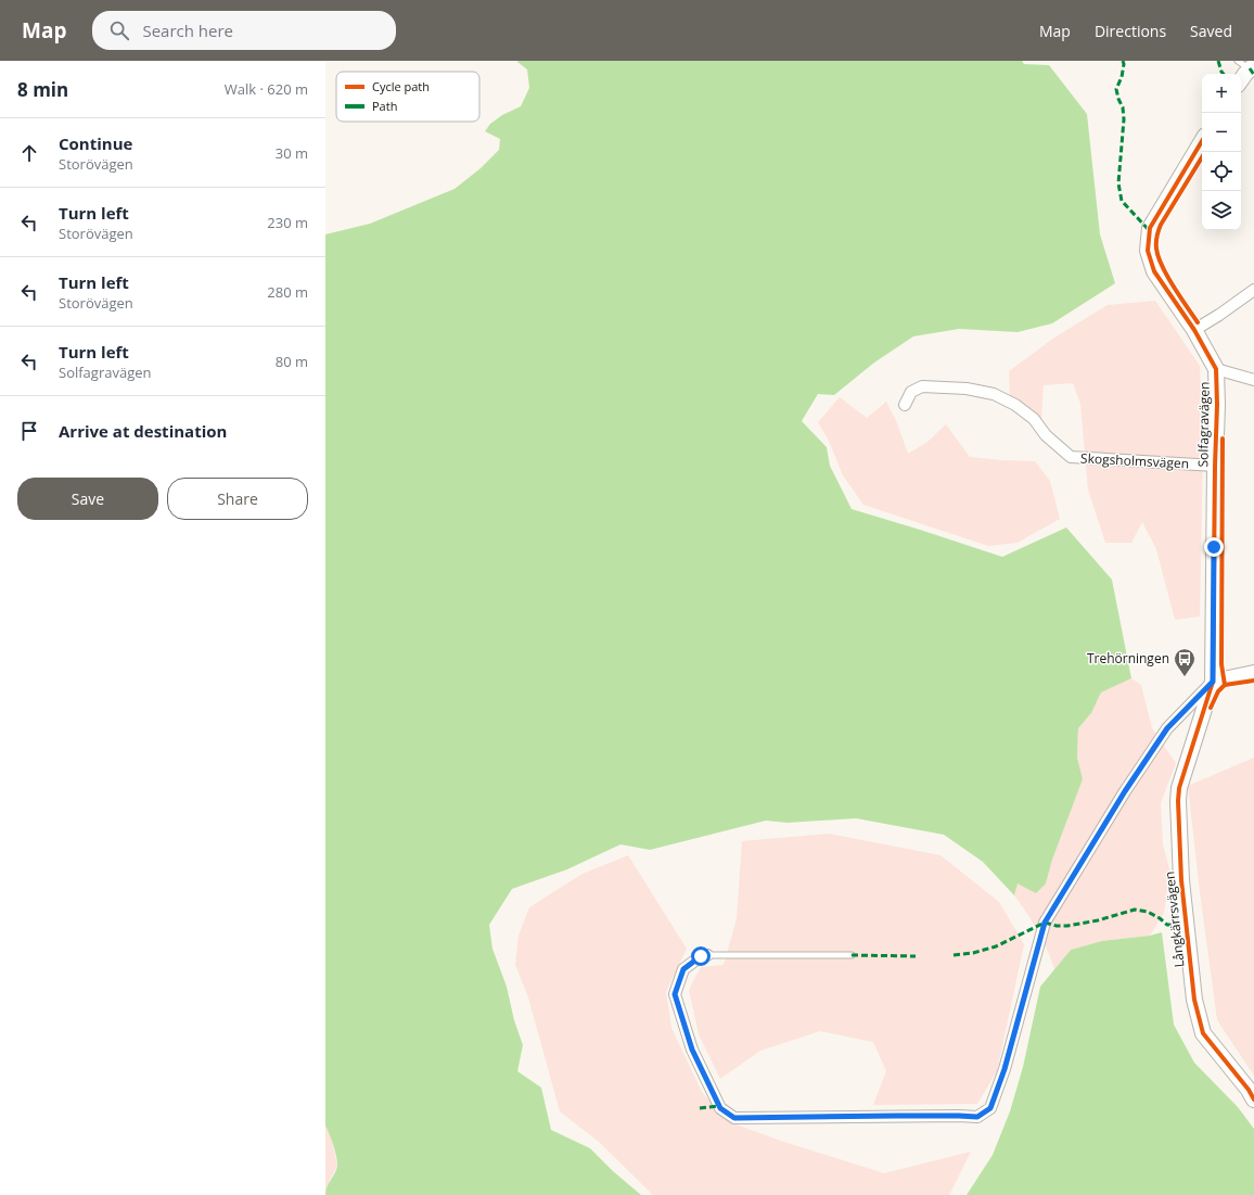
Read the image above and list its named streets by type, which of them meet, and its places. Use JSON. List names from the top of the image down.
{
  "streets": {
    "street": ["Solfagravägen", "Skogsholmsvägen", "Långkärrsvägen"]
  },
  "crossings": [
    ["Solfagravägen", "Skogsholmsvägen"],
    ["Solfagravägen", "Långkärrsvägen"]
  ],
  "places": {
    "bus stop": ["Trehörningen"]
  },
  "legend": ["Cycle path", "Path"],
  "page": {
    "header": "Map",
    "search": "Search here",
    "nav": ["Map", "Directions", "Saved"],
    "heading": ["8 min", "Walk · 620 m"],
    "map_buttons": ["+", "−"],
    "list": [
      ["Continue", "Storövägen", "30 m"],
      ["Turn left", "Storövägen", "230 m"],
      ["Turn left", "Storövägen", "280 m"],
      ["Turn left", "Solfagravägen", "80 m"],
      "Arrive at destination"
    ],
    "buttons": ["Save", "Share"]
  }
}
